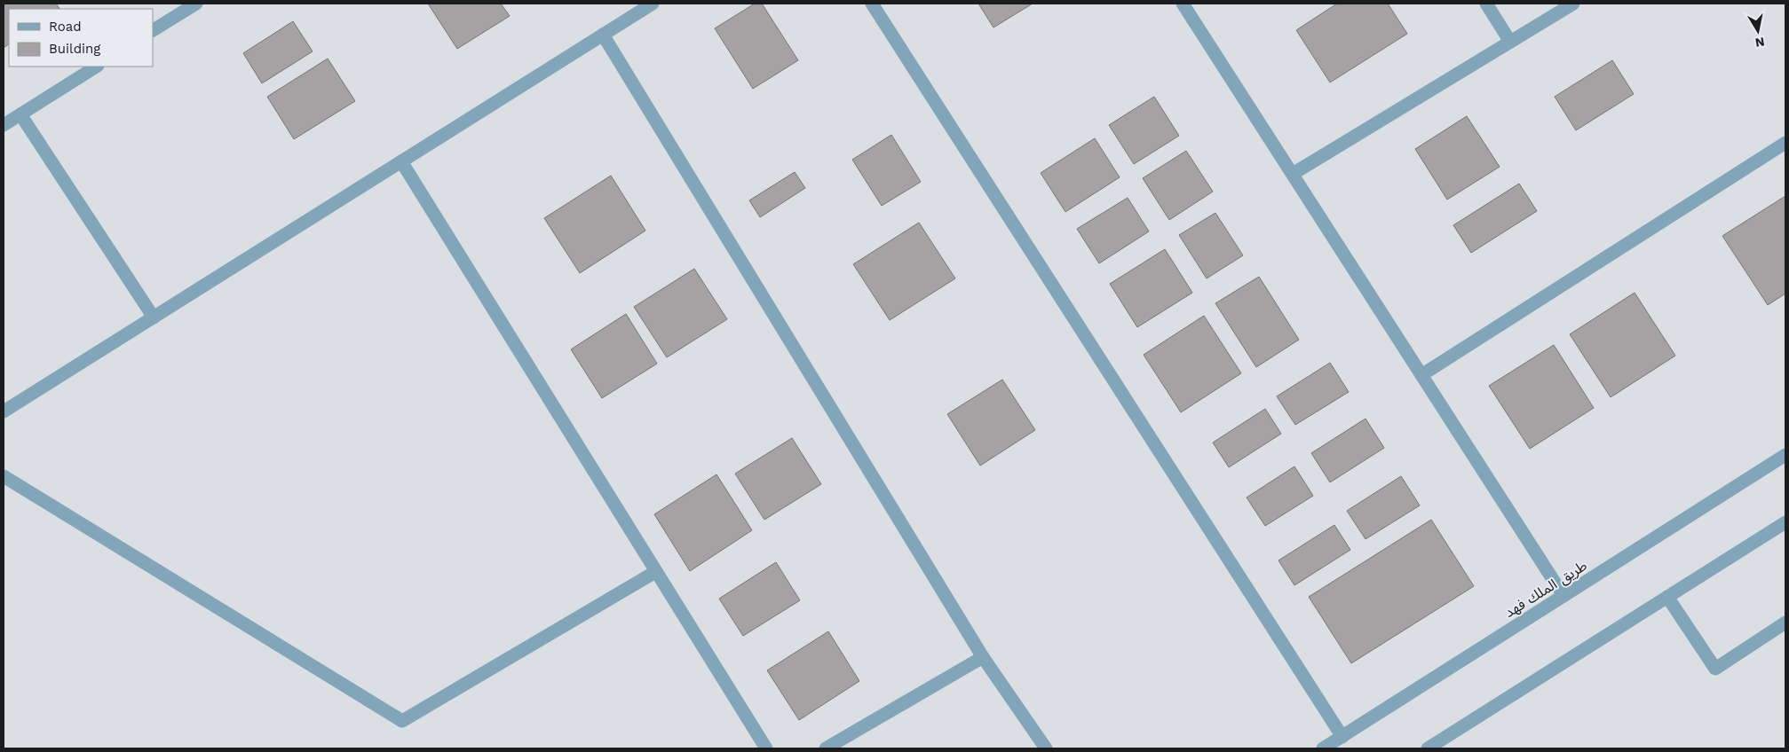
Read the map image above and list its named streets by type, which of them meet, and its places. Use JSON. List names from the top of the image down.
{
  "streets": {
    "street": ["طريق الملك فهد"]
  },
  "legend": ["Road", "Building"],
  "north": "bottom"
}
